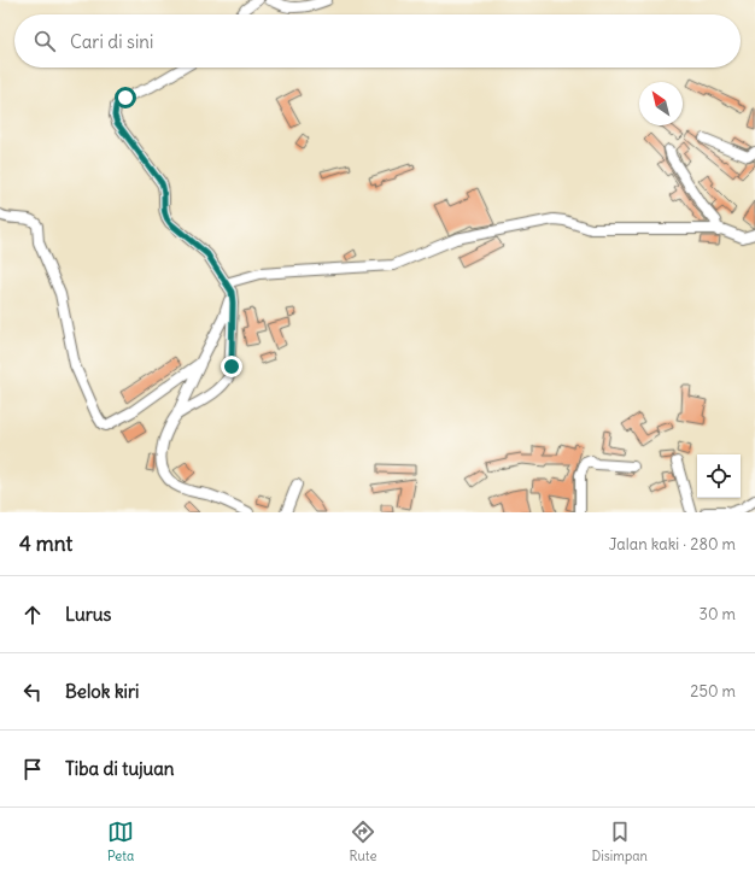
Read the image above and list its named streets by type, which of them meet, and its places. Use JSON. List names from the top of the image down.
{
  "north": "top left",
  "page": {
    "search": "Cari di sini",
    "heading": ["4 mnt", "Jalan kaki · 280 m"],
    "list": [
      ["Lurus", "30 m"],
      ["Belok kiri", "250 m"],
      "Tiba di tujuan"
    ],
    "nav": ["Peta", "Rute", "Disimpan"]
  }
}
